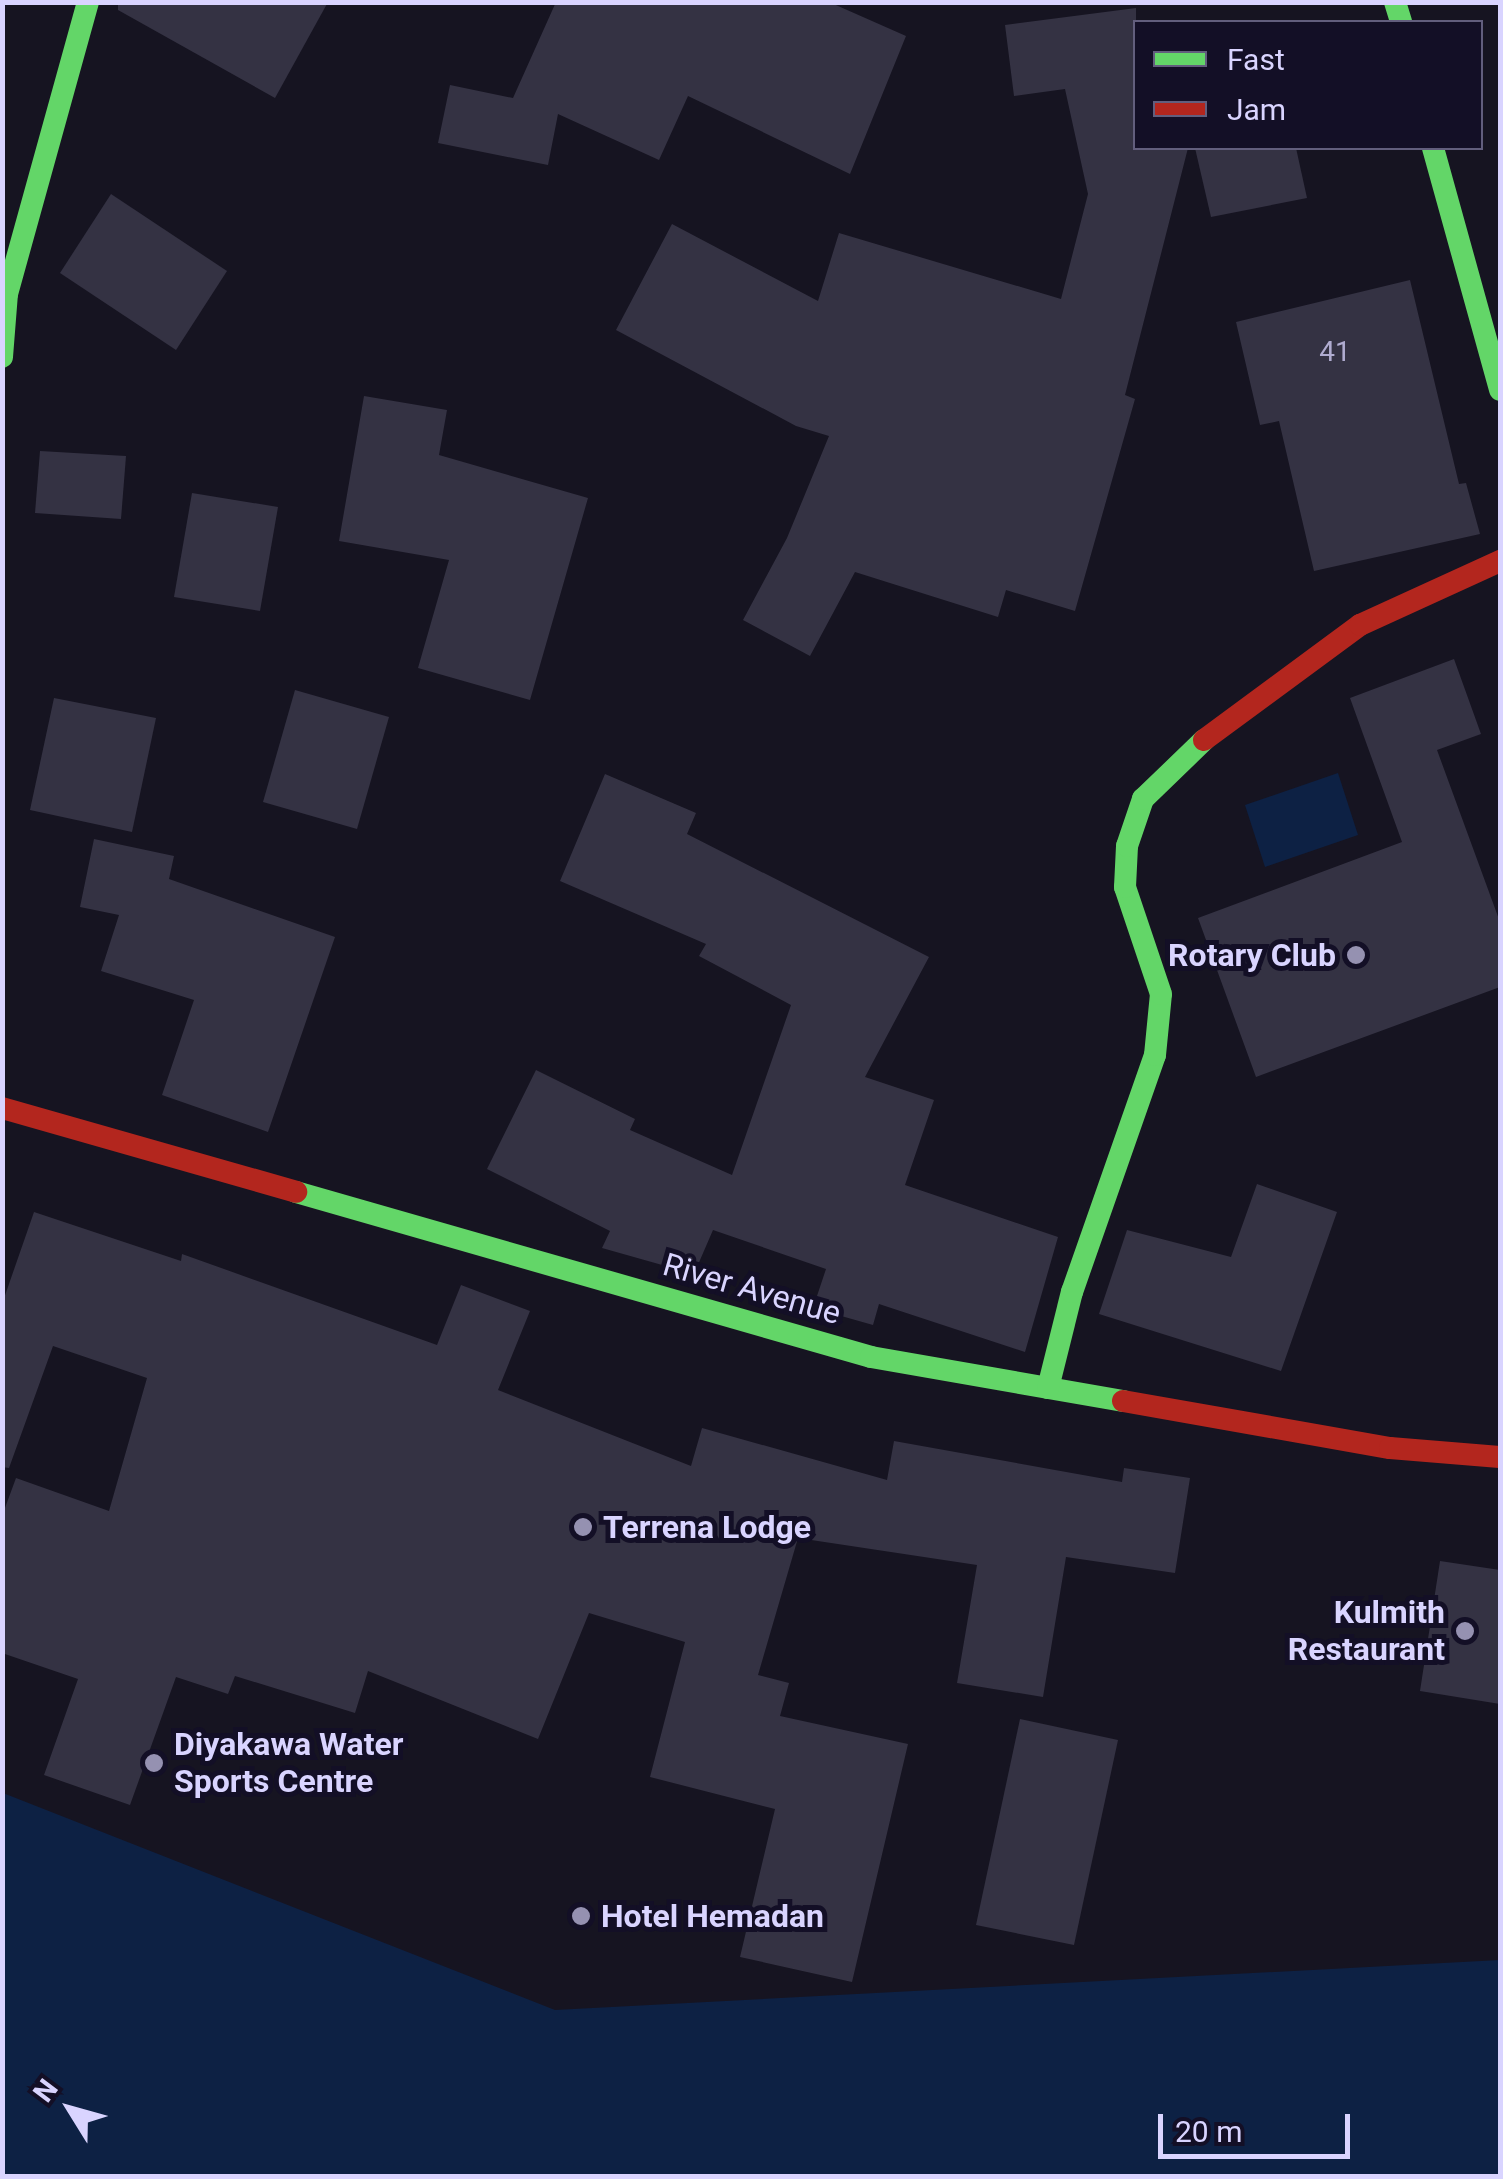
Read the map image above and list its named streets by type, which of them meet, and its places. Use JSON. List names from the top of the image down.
{
  "streets": {
    "main road": ["River Avenue"]
  },
  "places": [
    "Rotary Club",
    "Terrena Lodge",
    "Kulmith Restaurant",
    "Diyakawa Water Sports Centre",
    "Hotel Hemadan"
  ],
  "house_numbers": ["41"],
  "legend": ["Fast", "Jam"],
  "scale_bar": "20 m",
  "north": "top left"
}
